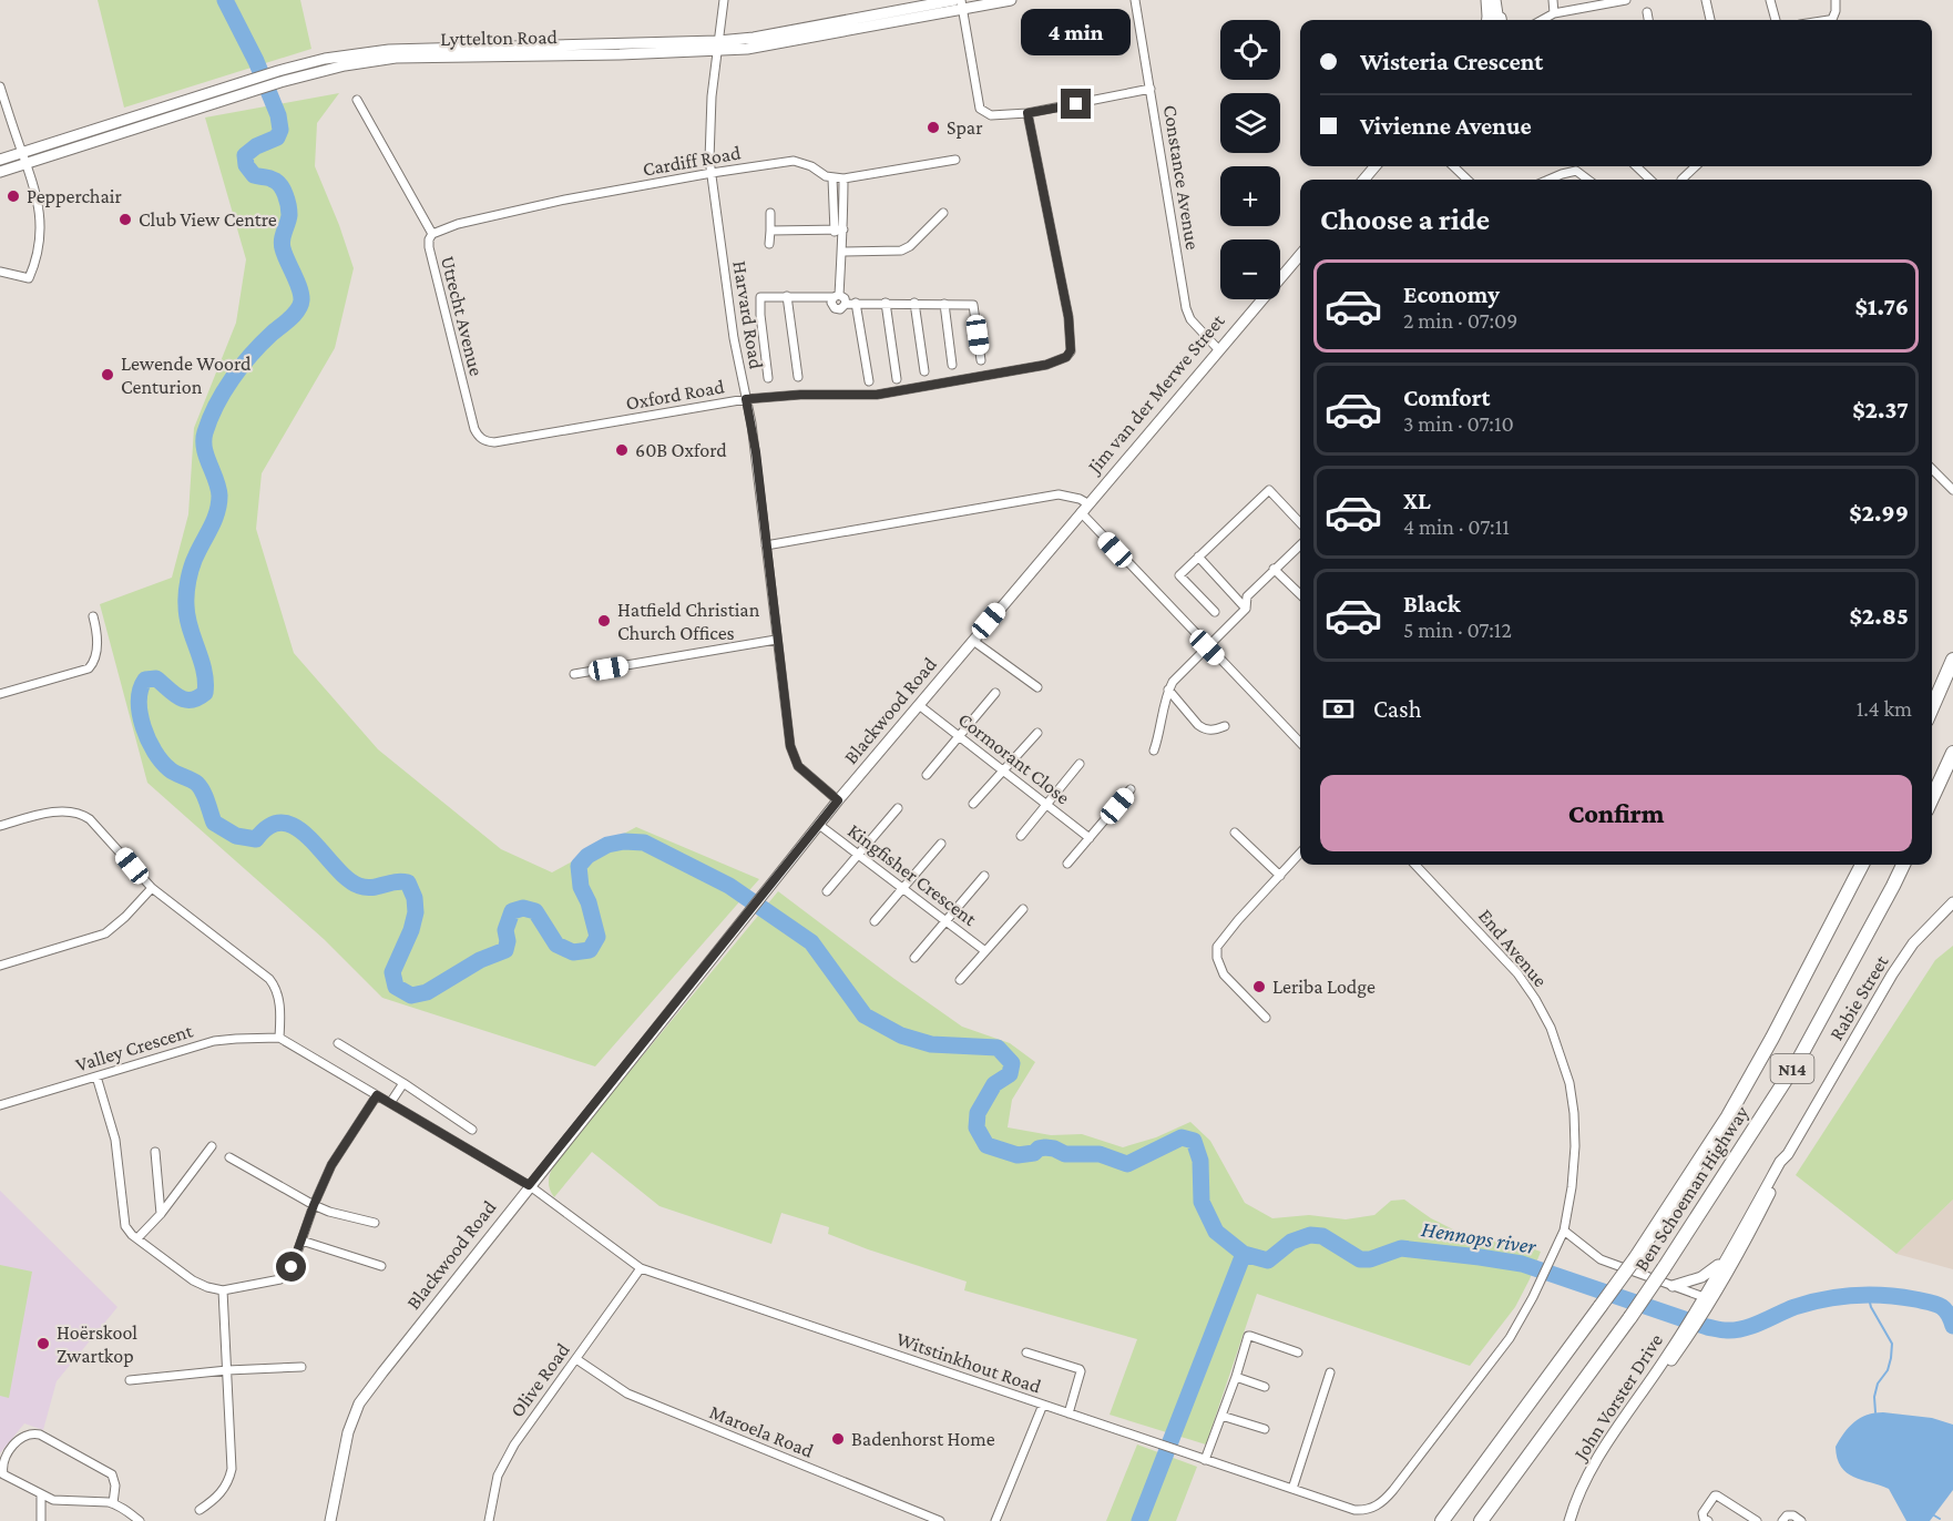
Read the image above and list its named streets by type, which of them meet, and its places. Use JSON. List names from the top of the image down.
{
  "streets": {
    "highway": ["N14", "Ben Schoeman Highway"],
    "main road": [
      "Lyttelton Road",
      "Jim van der Merwe Street",
      "Blackwood Road",
      "Rabie Street",
      "John Vorster Drive"
    ],
    "street": [
      "Cardiff Road",
      "Constance Avenue",
      "Harvard Road",
      "Utrecht Avenue",
      "Oxford Road",
      "Cormorant Close",
      "Kingfisher Crescent",
      "End Avenue",
      "Valley Crescent",
      "Witstinkhout Road",
      "Olive Road",
      "Maroela Road"
    ]
  },
  "crossings": [
    ["Lyttelton Road", "Harvard Road"],
    ["Cardiff Road", "Harvard Road"],
    ["Cardiff Road", "Utrecht Avenue"],
    ["Constance Avenue", "Jim van der Merwe Street"],
    ["Harvard Road", "Jim van der Merwe Street"],
    ["Harvard Road", "Oxford Road"],
    ["Harvard Road", "Blackwood Road"],
    ["Utrecht Avenue", "Oxford Road"],
    ["Jim van der Merwe Street", "Blackwood Road"],
    ["Blackwood Road", "Cormorant Close"],
    ["Blackwood Road", "Kingfisher Crescent"],
    ["Blackwood Road", "Witstinkhout Road"],
    ["End Avenue", "Witstinkhout Road"],
    ["Rabie Street", "John Vorster Drive"],
    ["Valley Crescent", "Witstinkhout Road"],
    ["Witstinkhout Road", "Olive Road"],
    ["Olive Road", "Maroela Road"]
  ],
  "water": ["Hennops river"],
  "places": [
    "Spar",
    "Pepperchair",
    "Club View Centre",
    "Lewende Woord Centurion",
    "60B Oxford",
    "Hatfield Christian Church Offices",
    "Leriba Lodge",
    "Hoërskool Zwartkop",
    "Badenhorst Home"
  ],
  "page": {
    "bubble": "4 min",
    "map_buttons": ["+", "−"],
    "banner": ["Wisteria Crescent", "Vivienne Avenue"],
    "heading": "Choose a ride",
    "list": [
      {
        "name": "Economy",
        "note": "2 min · 07:09",
        "value": "$1.76"
      },
      {
        "name": "Comfort",
        "note": "3 min · 07:10",
        "value": "$2.37"
      },
      {
        "name": "XL",
        "note": "4 min · 07:11",
        "value": "$2.99"
      },
      {
        "name": "Black",
        "note": "5 min · 07:12",
        "value": "$2.85"
      }
    ],
    "pay": ["Cash", "1.4 km"],
    "buttons": "Confirm"
  }
}
